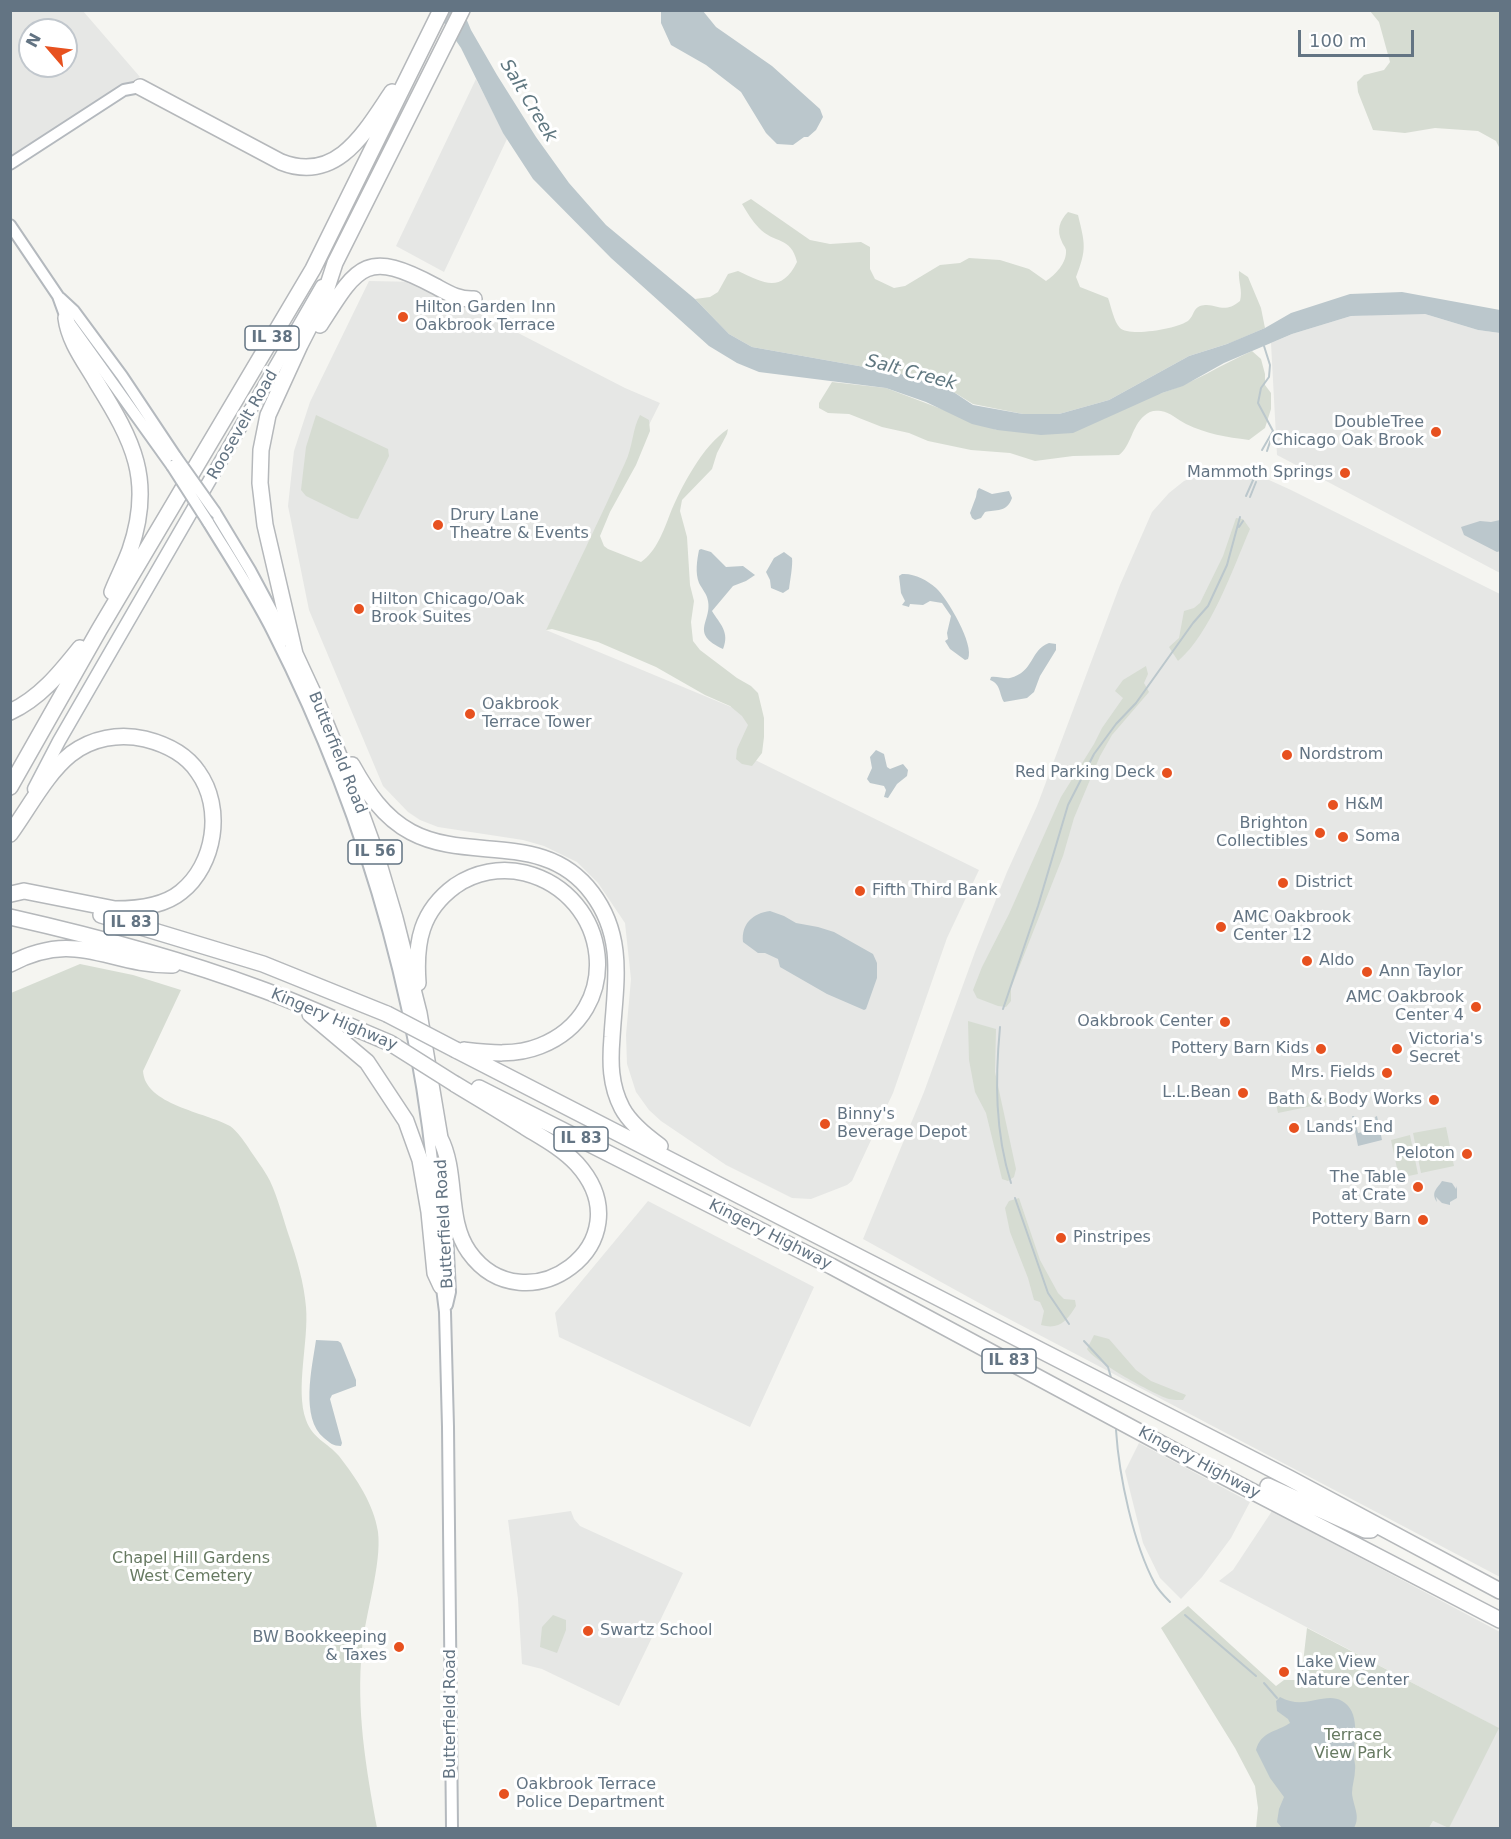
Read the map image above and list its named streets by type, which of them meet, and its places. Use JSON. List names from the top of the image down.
{
  "streets": {
    "highway": [
      "IL 38",
      "Roosevelt Road",
      "Butterfield Road",
      "IL 56",
      "IL 83",
      "Kingery Highway"
    ]
  },
  "water": ["Salt Creek"],
  "parks": ["Chapel Hill Gardens West Cemetery", "Terrace View Park"],
  "places": [
    "Hilton Garden Inn Oakbrook Terrace",
    "DoubleTree Chicago Oak Brook",
    "Mammoth Springs",
    "Drury Lane Theatre & Events",
    "Hilton Chicago/Oak Brook Suites",
    "Oakbrook Terrace Tower",
    "Nordstrom",
    "Red Parking Deck",
    "H&M",
    "Brighton Collectibles",
    "Soma",
    "District",
    "Fifth Third Bank",
    "AMC Oakbrook Center 12",
    "Aldo",
    "Ann Taylor",
    "AMC Oakbrook Center 4",
    "Oakbrook Center",
    "Pottery Barn Kids",
    "Victoria's Secret",
    "Mrs. Fields",
    "L.L.Bean",
    "Bath & Body Works",
    "Binny's Beverage Depot",
    "Lands' End",
    "Peloton",
    "The Table at Crate",
    "Pottery Barn",
    "Pinstripes",
    "Swartz School",
    "BW Bookkeeping & Taxes",
    "Lake View Nature Center",
    "Oakbrook Terrace Police Department"
  ],
  "scale_bar": "100 m",
  "north": "top left"
}
